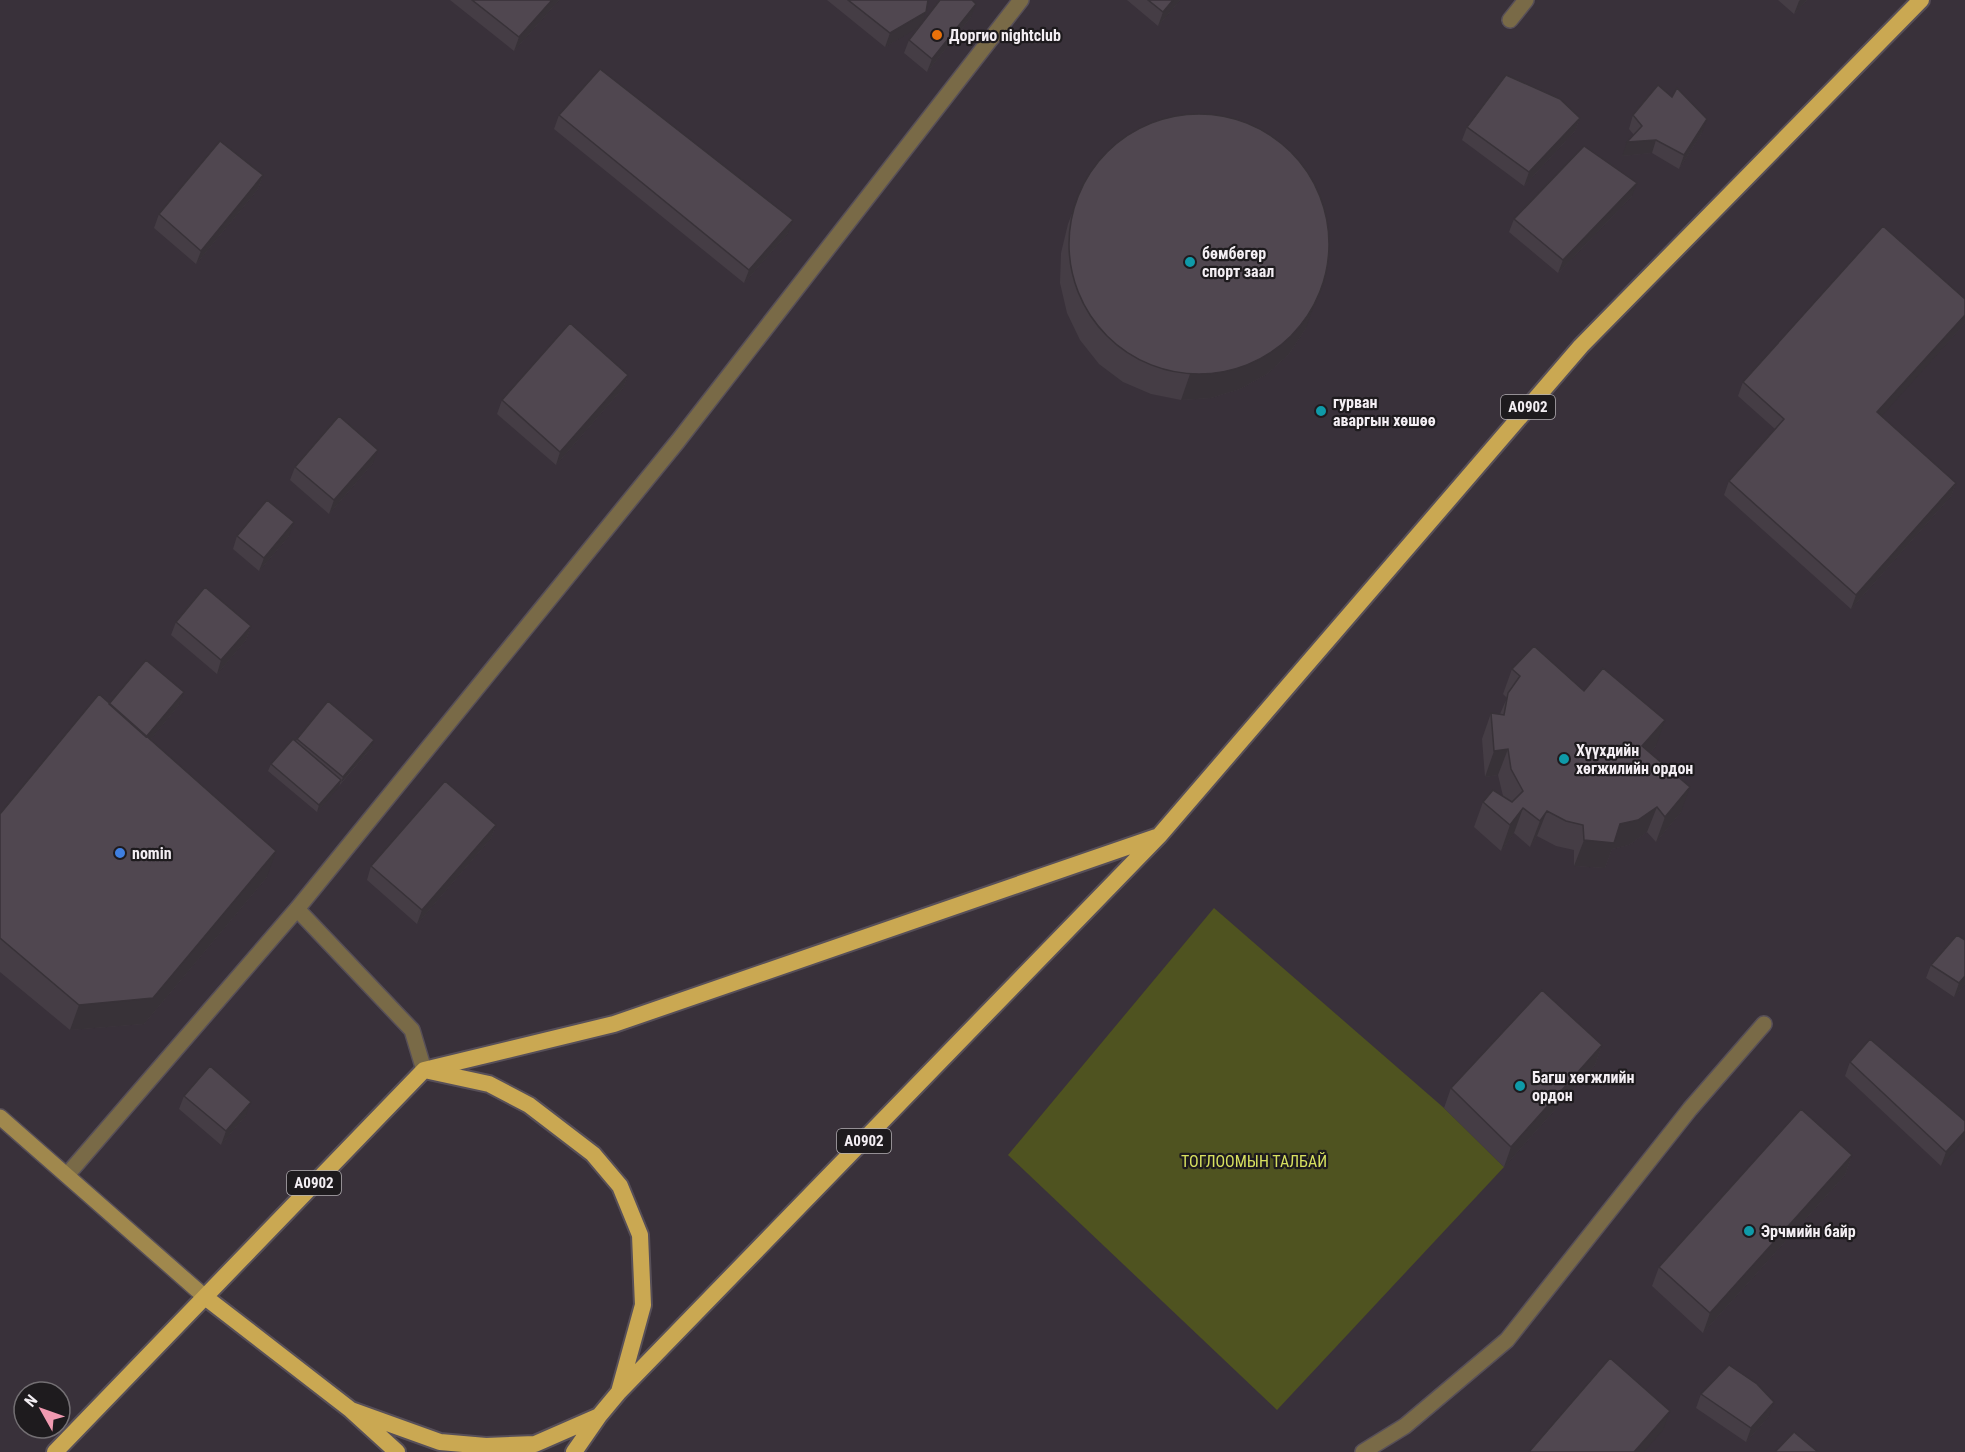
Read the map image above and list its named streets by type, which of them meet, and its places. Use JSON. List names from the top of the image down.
{
  "streets": {
    "highway": ["A0902"]
  },
  "parks": ["ТОГЛООМЫН ТАЛБАЙ"],
  "places": [
    "Доргио nightclub",
    "бөмбөгөр спорт заал",
    "гурван аваргын хөшөө",
    "Хүүхдийн хөгжилийн ордон",
    "nomin",
    "Багш хөгжлийн ордон",
    "Эрчмийн байр"
  ],
  "north": "top left"
}
